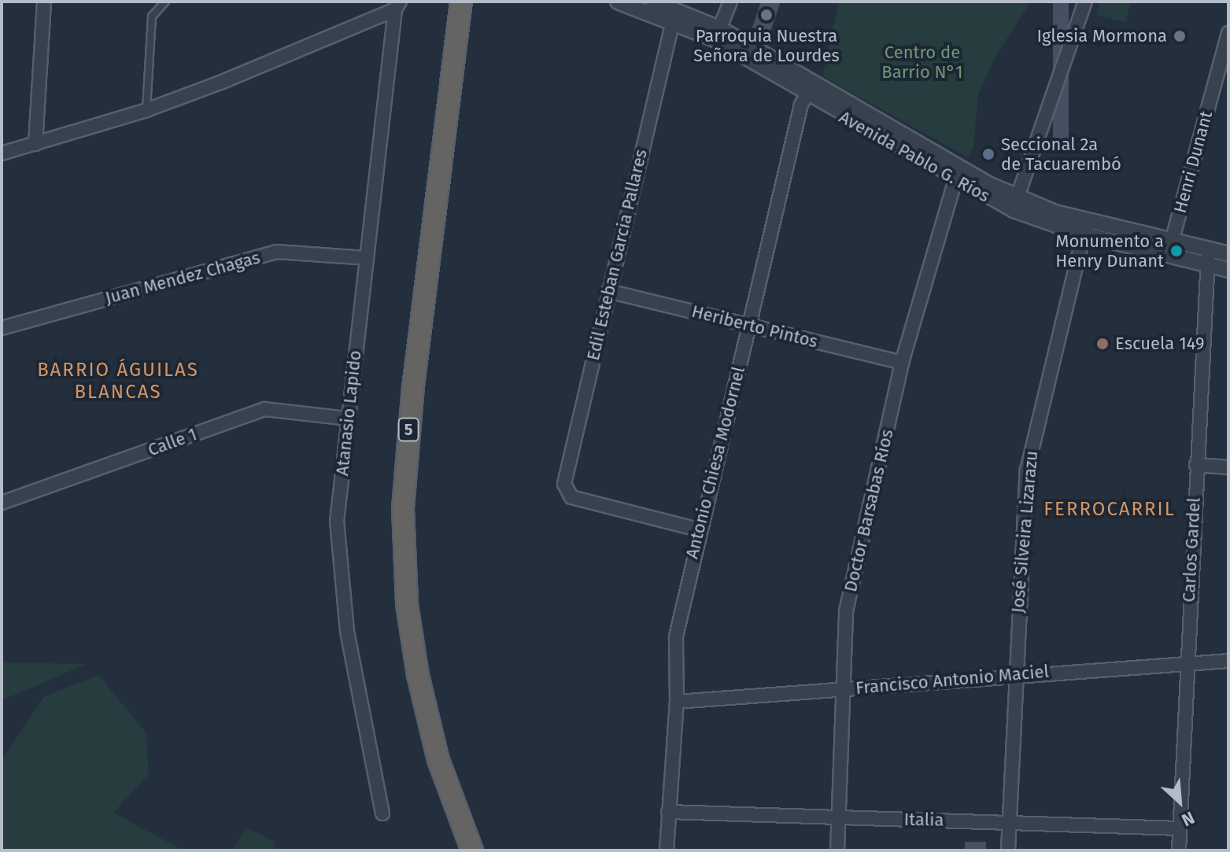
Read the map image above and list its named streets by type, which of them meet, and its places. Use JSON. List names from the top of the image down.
{
  "streets": {
    "highway": ["5"],
    "street": [
      "Avenida Pablo G. Ríos",
      "Henri Dunant",
      "Edil Esteban Garcia Pallares",
      "Juan Mendez Chagas",
      "Heriberto Pintos",
      "Atanasio Lapido",
      "Calle 1",
      "Antonio Chiesa Modornel",
      "Doctor Barsabas Ríos",
      "José Silveira Lizarazu",
      "Carlos Gardel",
      "Francisco Antonio Maciel",
      "Italia"
    ]
  },
  "crossings": [
    ["Avenida Pablo G. Ríos", "Henri Dunant"],
    ["Avenida Pablo G. Ríos", "Edil Esteban Garcia Pallares"],
    ["Avenida Pablo G. Ríos", "Antonio Chiesa Modornel"],
    ["Avenida Pablo G. Ríos", "Doctor Barsabas Ríos"],
    ["Avenida Pablo G. Ríos", "José Silveira Lizarazu"],
    ["Avenida Pablo G. Ríos", "Carlos Gardel"],
    ["Edil Esteban Garcia Pallares", "Heriberto Pintos"],
    ["Edil Esteban Garcia Pallares", "Antonio Chiesa Modornel"],
    ["Juan Mendez Chagas", "Atanasio Lapido"],
    ["Heriberto Pintos", "Antonio Chiesa Modornel"],
    ["Heriberto Pintos", "Doctor Barsabas Ríos"],
    ["Atanasio Lapido", "Calle 1"],
    ["Antonio Chiesa Modornel", "Francisco Antonio Maciel"],
    ["Antonio Chiesa Modornel", "Italia"],
    ["Doctor Barsabas Ríos", "Francisco Antonio Maciel"],
    ["Doctor Barsabas Ríos", "Italia"],
    ["José Silveira Lizarazu", "Francisco Antonio Maciel"],
    ["José Silveira Lizarazu", "Italia"],
    ["Carlos Gardel", "Francisco Antonio Maciel"],
    ["Carlos Gardel", "Italia"]
  ],
  "districts": ["BARRIO ÁGUILAS BLANCAS", "FERROCARRIL"],
  "parks": ["Centro de Barrio N°1"],
  "places": [
    "Parroquia Nuestra Señora de Lourdes",
    "Iglesia Mormona",
    "Seccional 2a de Tacuarembó",
    "Monumento a Henry Dunant",
    "Escuela 149"
  ],
  "north": "bottom right"
}
